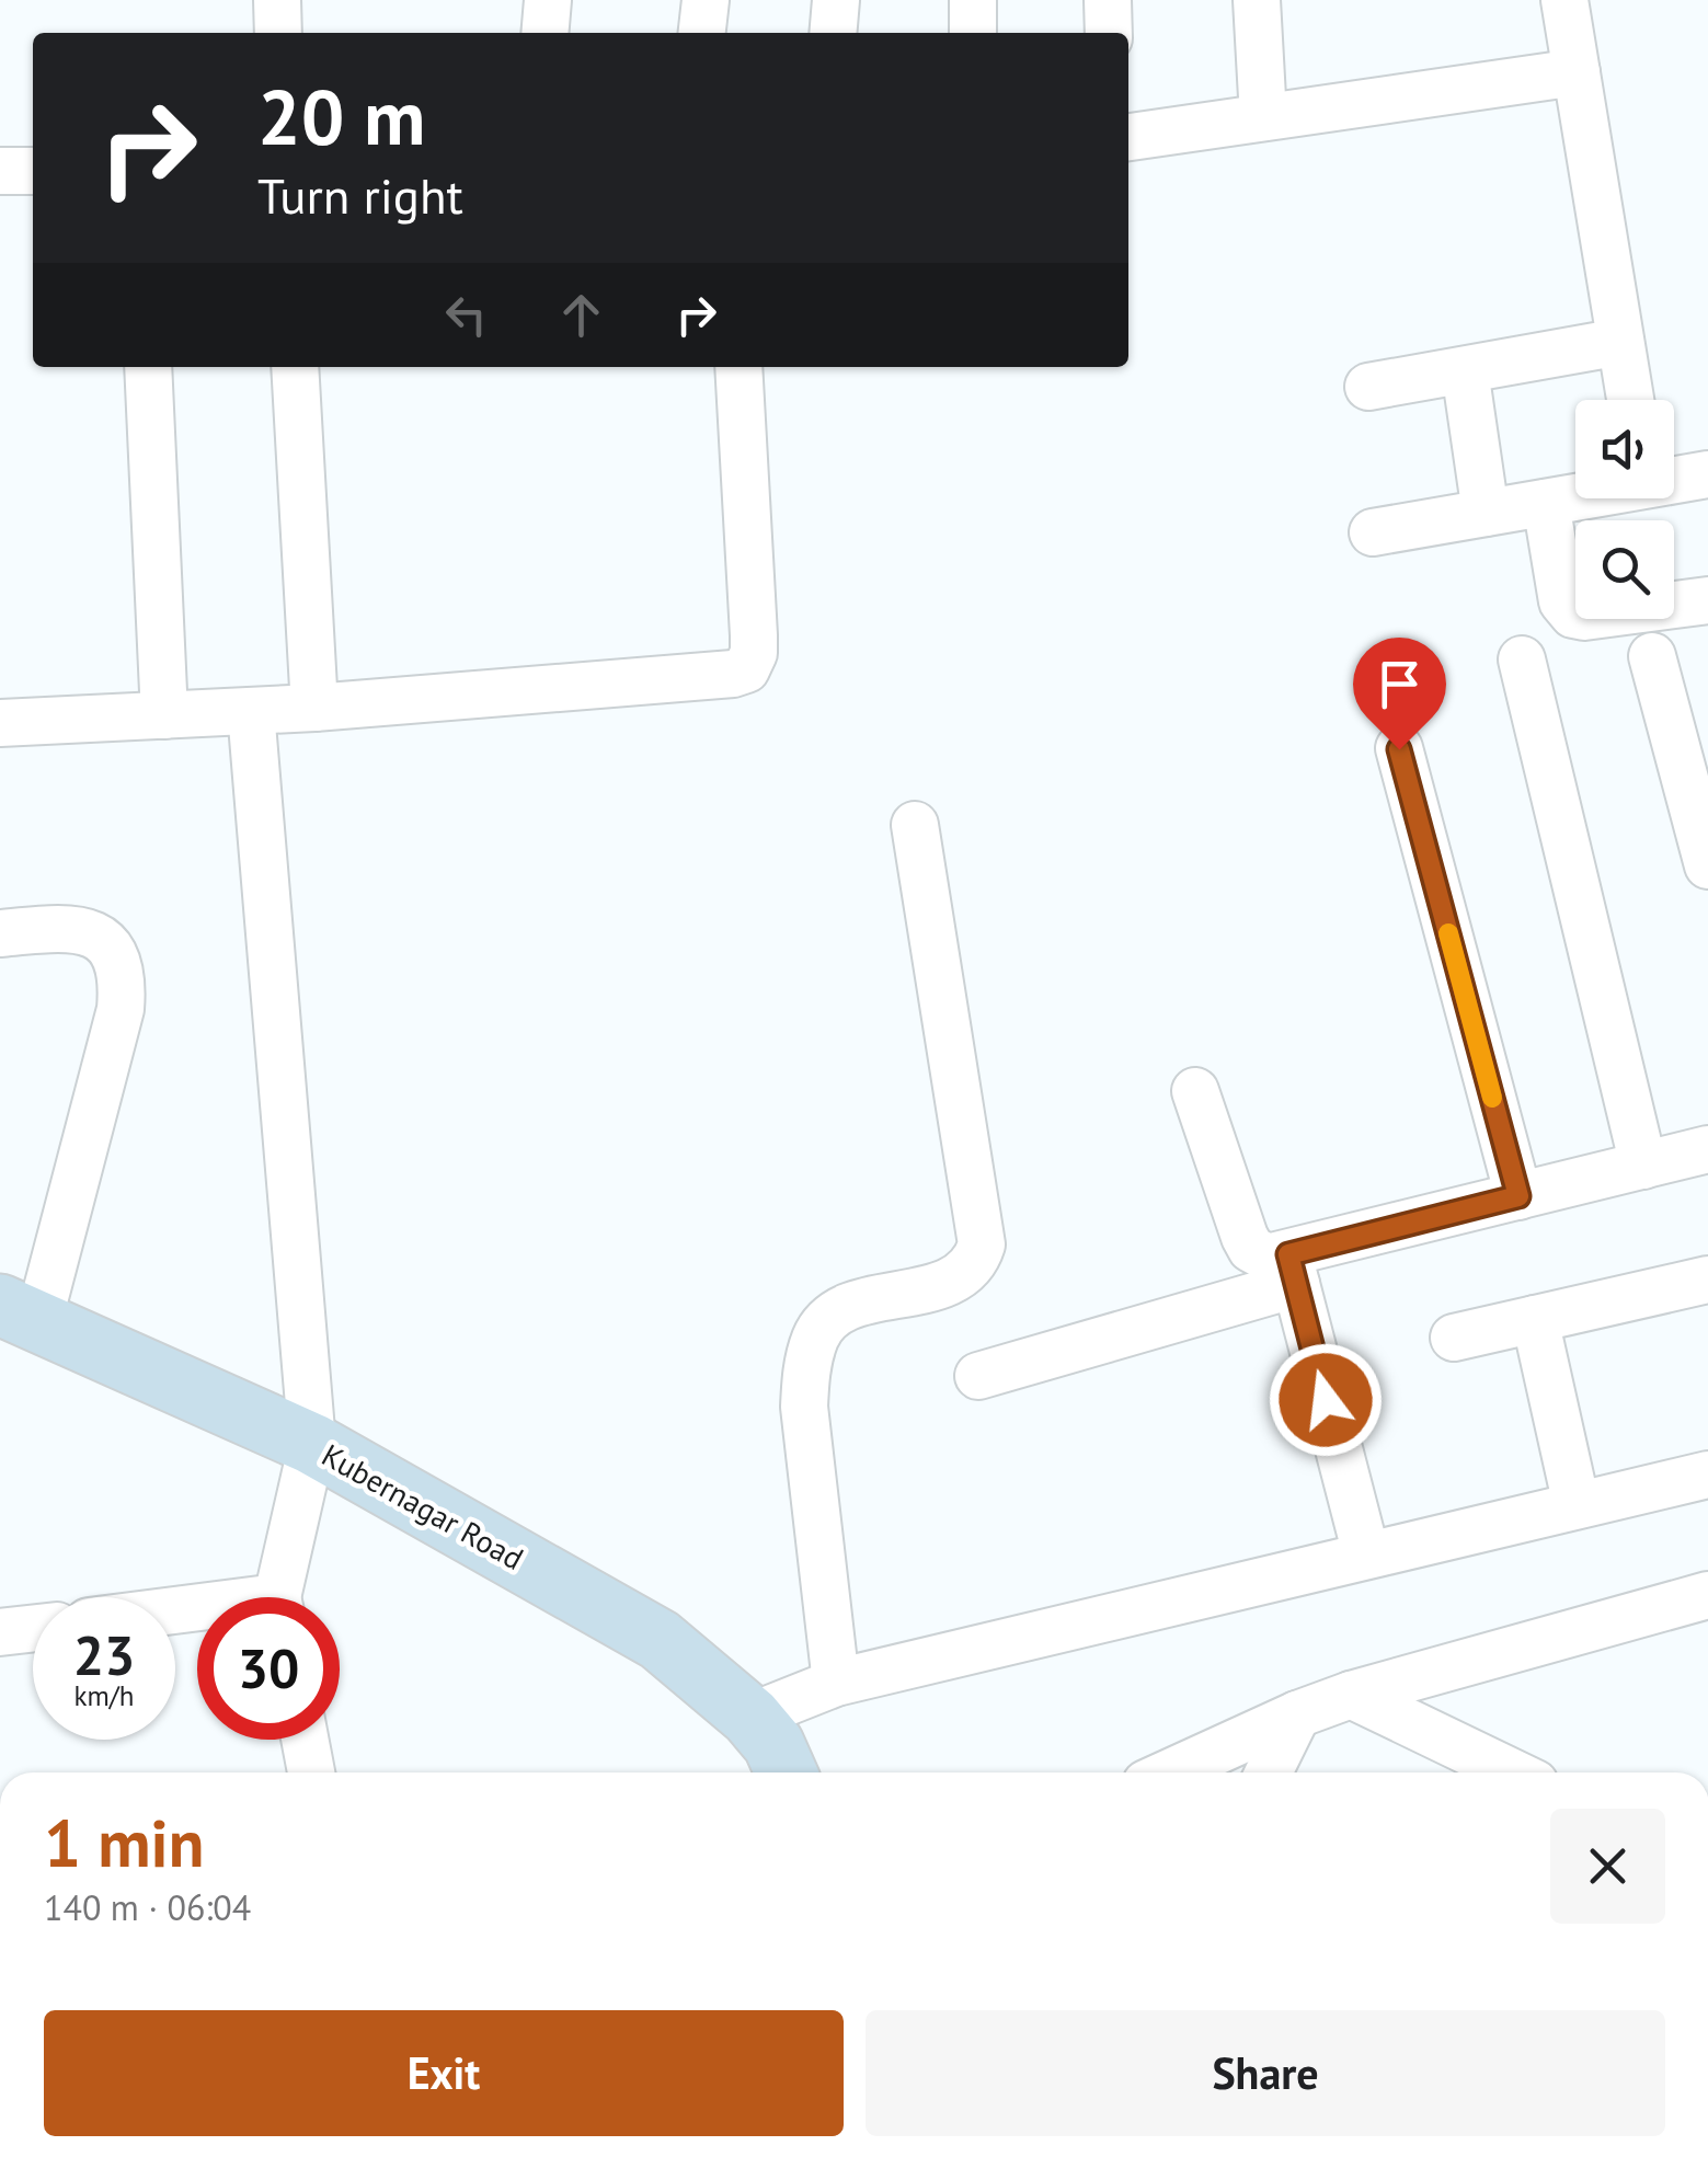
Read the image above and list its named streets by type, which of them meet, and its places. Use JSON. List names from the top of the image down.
{
  "streets": {
    "street": ["Kubernagar Road"]
  },
  "page": {
    "turn": ["20 m", "Turn right"],
    "speed": "23 km/h",
    "limit": "30",
    "heading": ["1 min", "140 m · 06:04"],
    "buttons": ["Exit", "Share"]
  }
}
